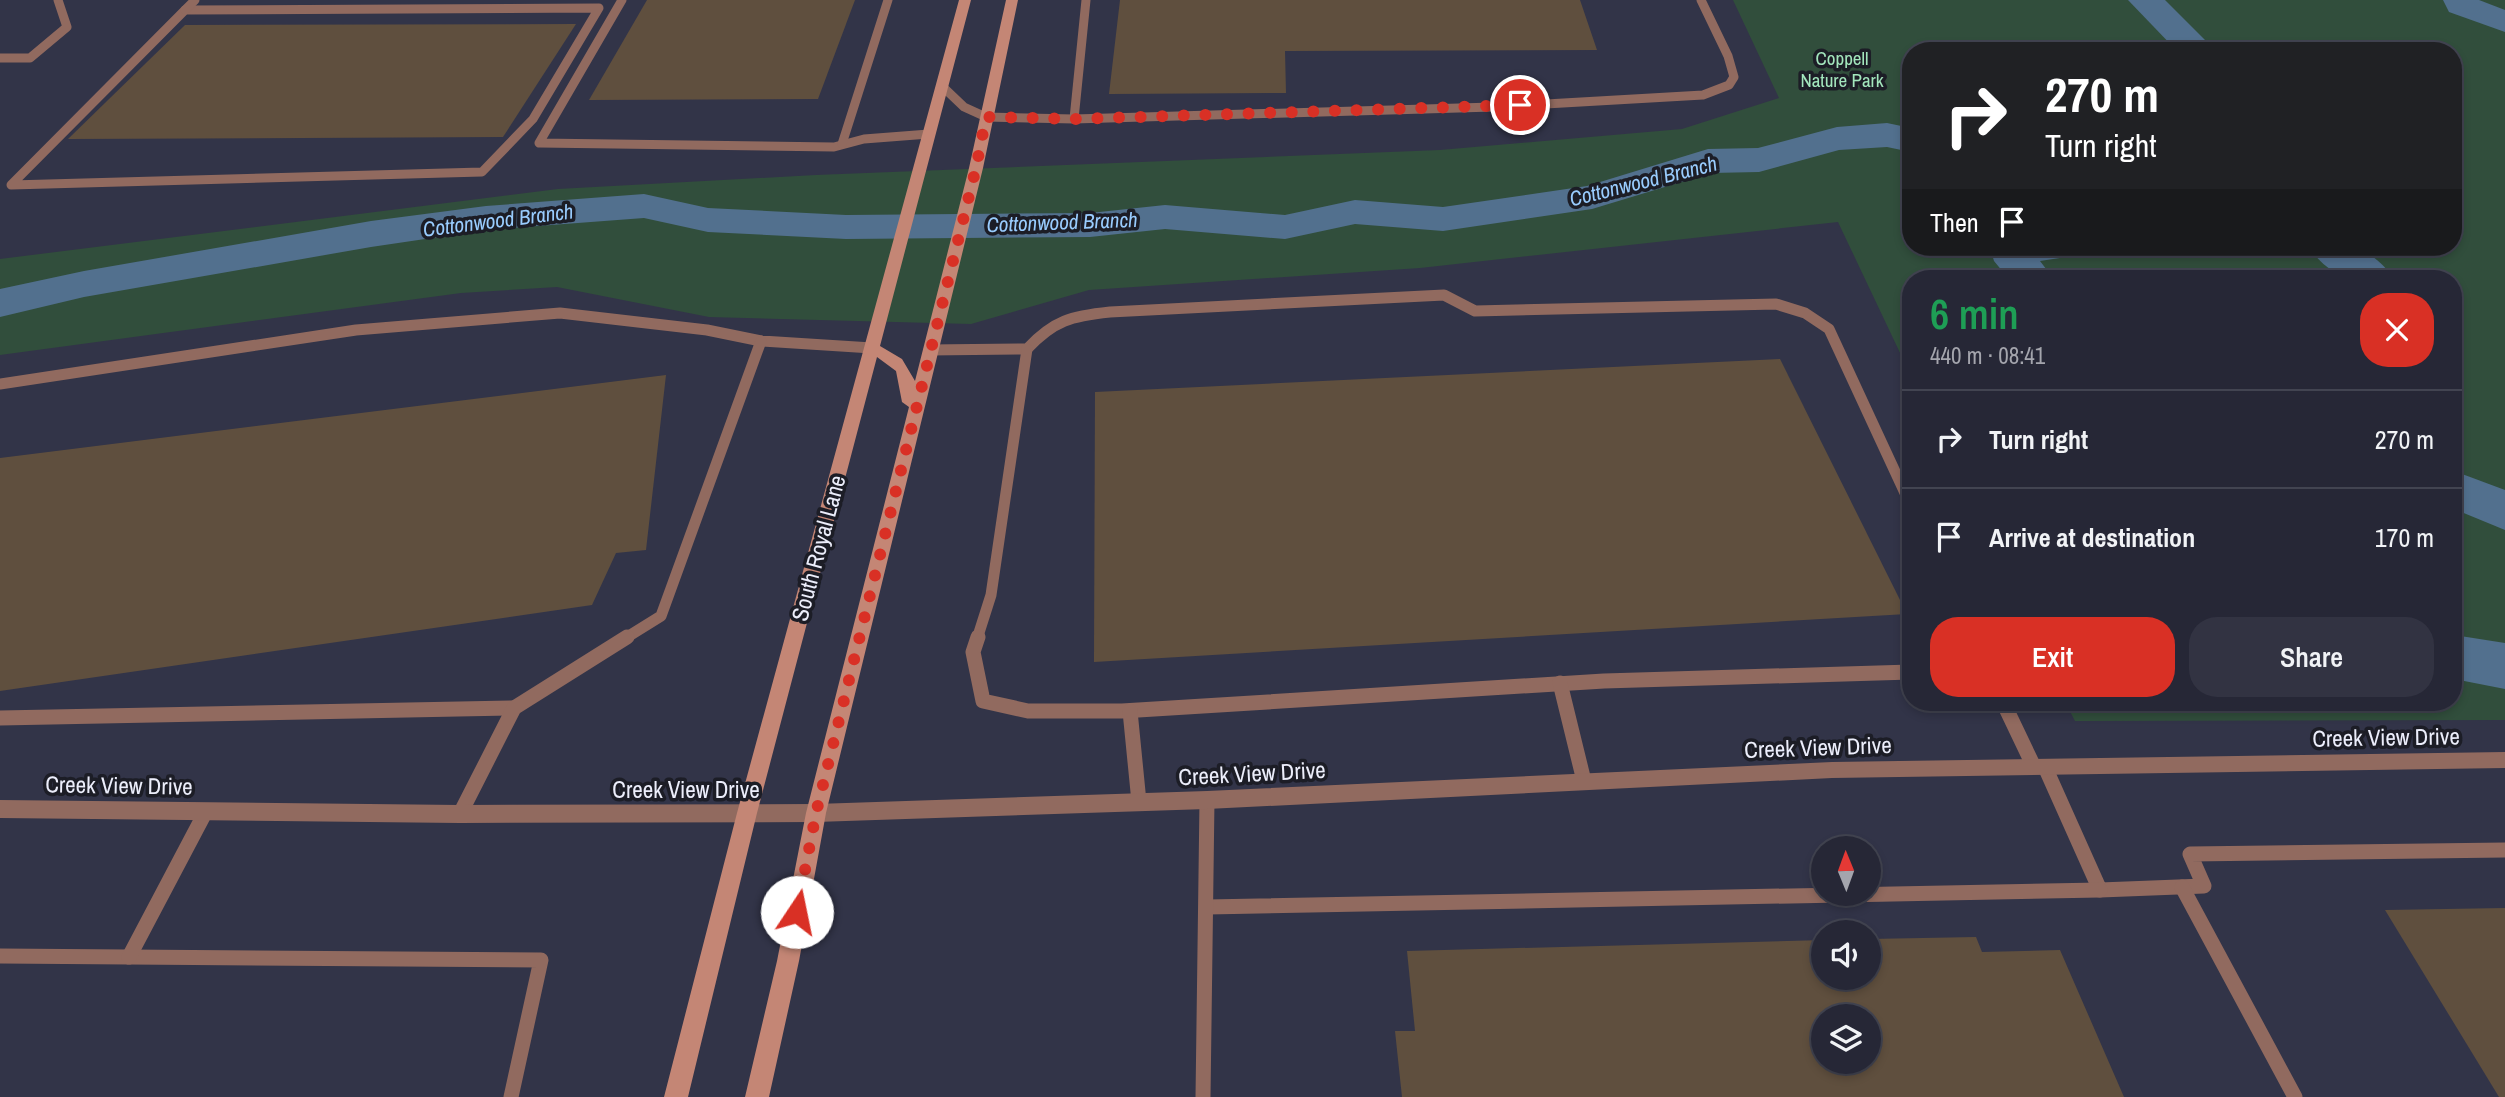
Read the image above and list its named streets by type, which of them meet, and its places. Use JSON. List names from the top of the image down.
{
  "streets": {
    "main road": ["South Royal Lane"],
    "street": ["Creek View Drive"]
  },
  "crossings": [
    ["South Royal Lane", "Creek View Drive"]
  ],
  "water": ["Cottonwood Branch"],
  "parks": ["Coppell Nature Park"],
  "north": "top",
  "page": {
    "turn": ["270 m", "Turn right"],
    "then": "Then",
    "heading": ["6 min", "440 m · 08:41"],
    "list": [
      {
        "name": "Turn right",
        "value": "270 m"
      },
      {
        "name": "Arrive at destination",
        "value": "170 m"
      }
    ],
    "buttons": ["Exit", "Share"]
  }
}
